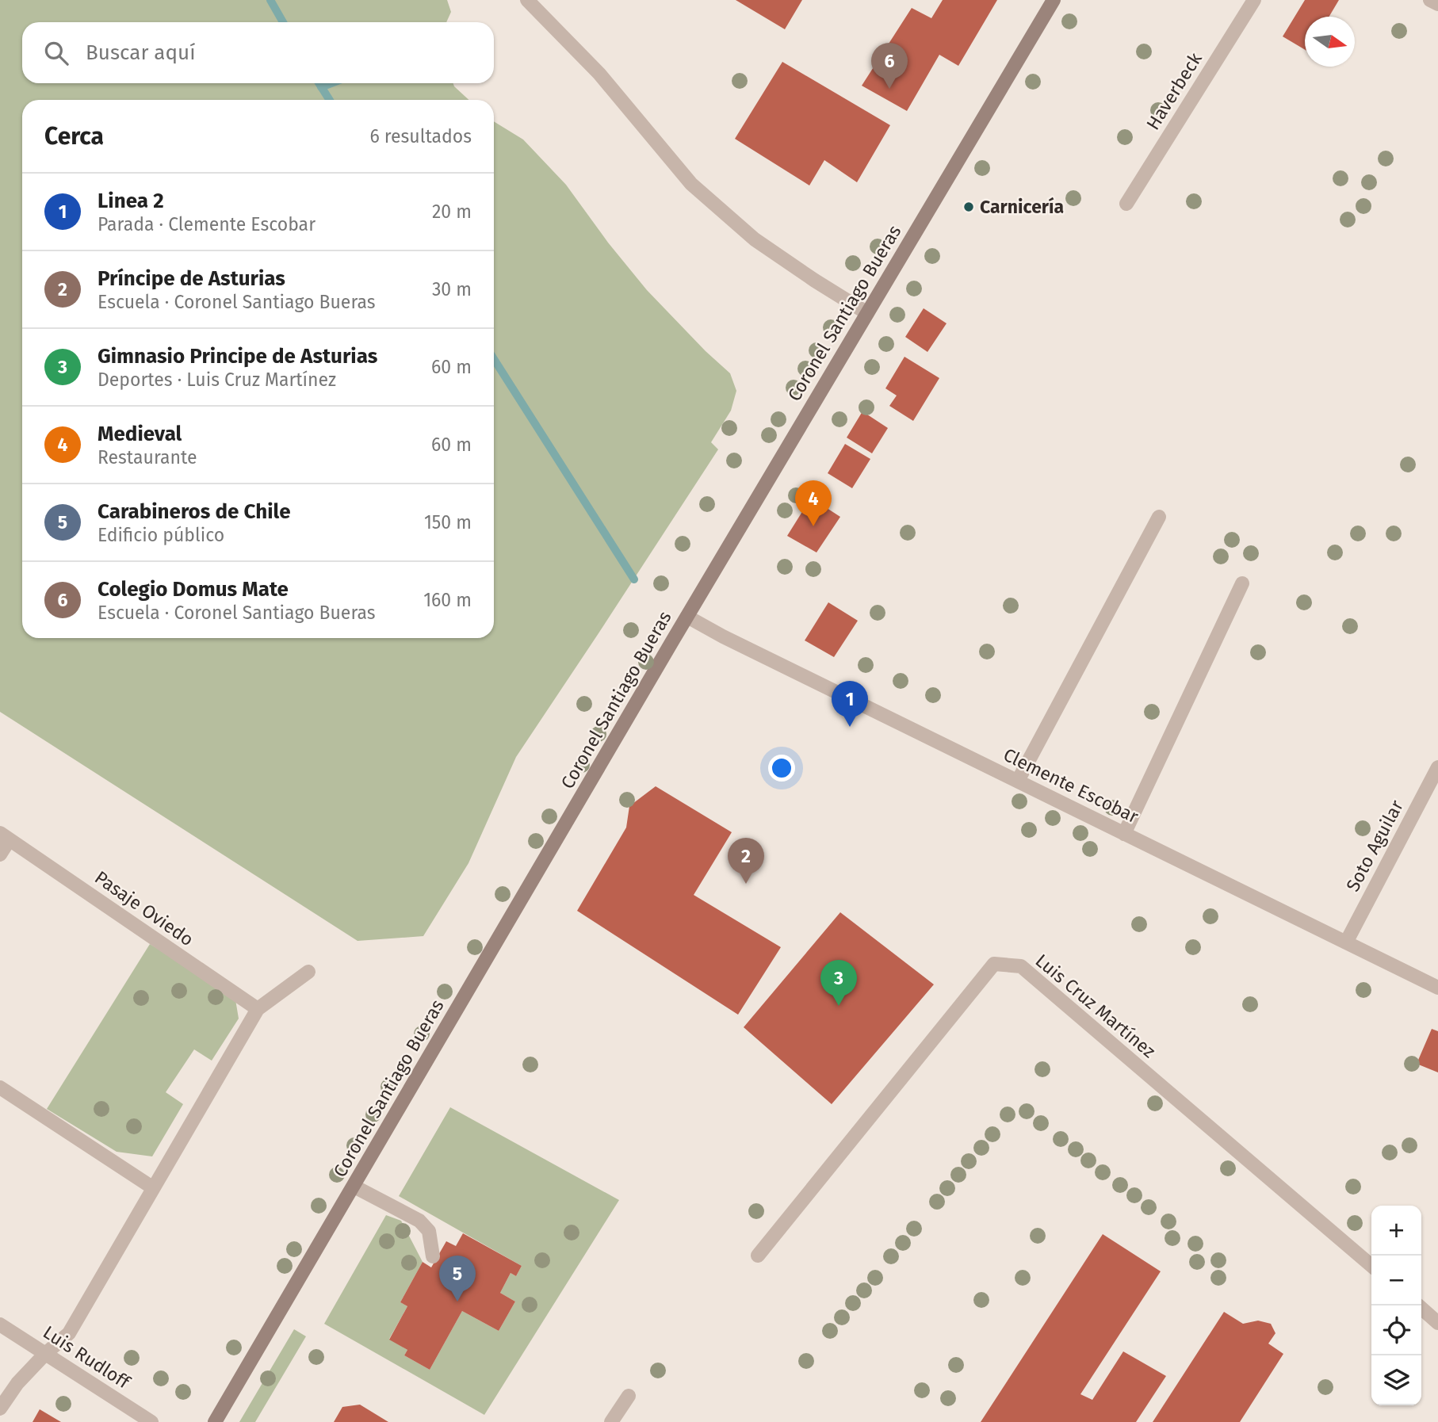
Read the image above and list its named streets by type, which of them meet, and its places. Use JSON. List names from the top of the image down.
{
  "streets": {
    "main road": ["Coronel Santiago Bueras"],
    "street": [
      "Haverbeck",
      "Clemente Escobar",
      "Soto Aguilar",
      "Pasaje Oviedo",
      "Luis Cruz Martínez",
      "Luis Rudloff"
    ]
  },
  "crossings": [
    ["Coronel Santiago Bueras", "Clemente Escobar"],
    ["Clemente Escobar", "Soto Aguilar"]
  ],
  "places": ["Carnicería"],
  "north": "right",
  "page": {
    "search": "Buscar aquí",
    "pins": [
      "6",
      "4",
      "1",
      "2",
      "3",
      "5"
    ],
    "heading": ["Cerca", "6 resultados"],
    "list": [
      {
        "mark": "1",
        "name": "Linea 2",
        "note": "Parada · Clemente Escobar",
        "value": "20 m"
      },
      {
        "mark": "2",
        "name": "Príncipe de Asturias",
        "note": "Escuela · Coronel Santiago Bueras",
        "value": "30 m"
      },
      {
        "mark": "3",
        "name": "Gimnasio Principe de Asturias",
        "note": "Deportes · Luis Cruz Martínez",
        "value": "60 m"
      },
      {
        "mark": "4",
        "name": "Medieval",
        "note": "Restaurante",
        "value": "60 m"
      },
      {
        "mark": "5",
        "name": "Carabineros de Chile",
        "note": "Edificio público",
        "value": "150 m"
      },
      {
        "mark": "6",
        "name": "Colegio Domus Mate",
        "note": "Escuela · Coronel Santiago Bueras",
        "value": "160 m"
      }
    ],
    "map_buttons": ["+", "−"]
  }
}
